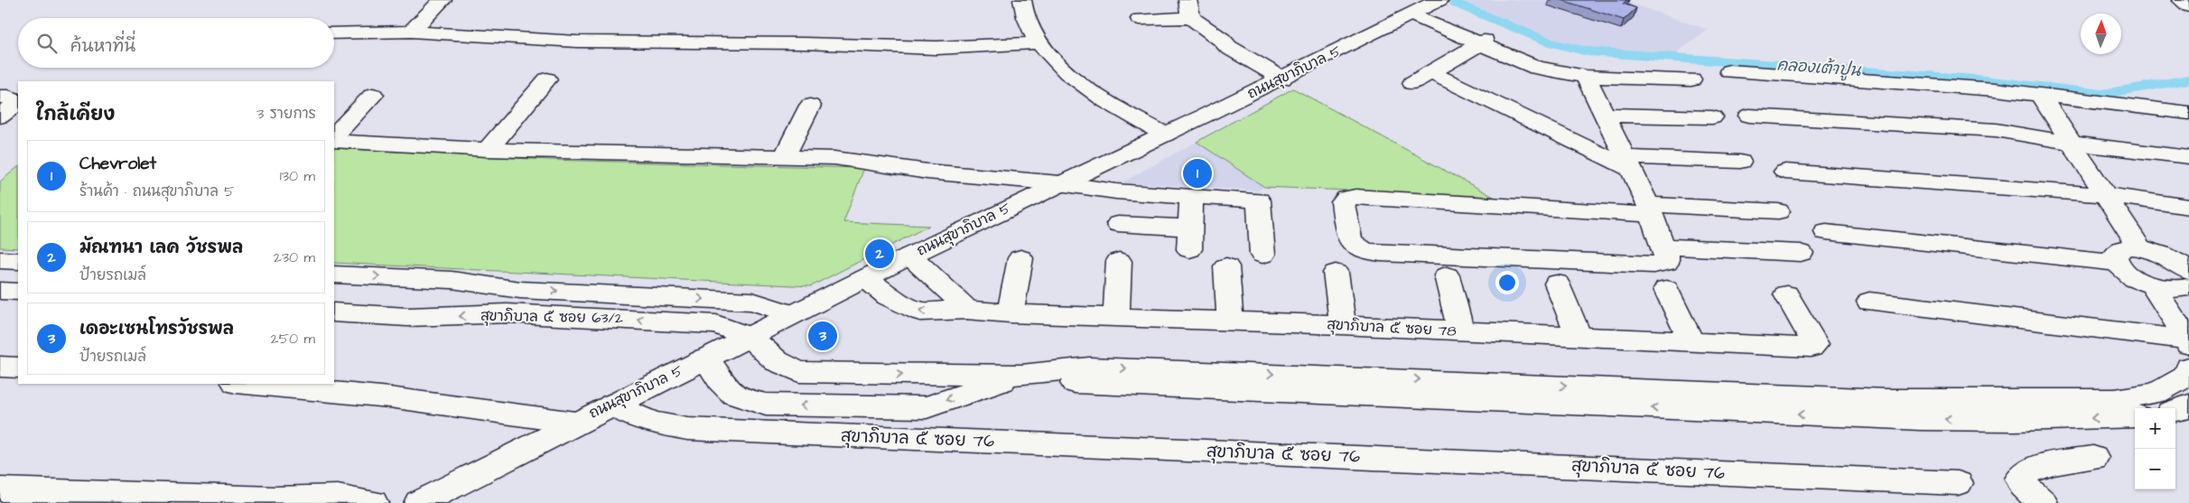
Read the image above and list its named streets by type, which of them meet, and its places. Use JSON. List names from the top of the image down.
{
  "streets": {
    "street": [
      "ถนนสุขาภิบาล 5",
      "สุขาภิบาล ๕ ซอย 63/2",
      "สุขาภิบาล ๕ ซอย 78",
      "สุขาภิบาล ๕ ซอย 76"
    ]
  },
  "crossings": [
    ["ถนนสุขาภิบาล 5", "สุขาภิบาล ๕ ซอย 78"],
    ["ถนนสุขาภิบาล 5", "สุขาภิบาล ๕ ซอย 76"]
  ],
  "water": ["คลองเต้าปูน"],
  "north": "top",
  "page": {
    "search": "ค้นหาที่นี่",
    "heading": ["ใกล้เคียง", "3 รายการ"],
    "list": [
      {
        "mark": "1",
        "name": "Chevrolet",
        "note": "ร้านค้า · ถนนสุขาภิบาล 5",
        "value": "130 m"
      },
      {
        "mark": "2",
        "name": "มัณฑนา เลค วัชรพล",
        "note": "ป้ายรถเมล์",
        "value": "230 m"
      },
      {
        "mark": "3",
        "name": "เดอะเซนโทรวัชรพล",
        "note": "ป้ายรถเมล์",
        "value": "250 m"
      }
    ],
    "pins": ["1", "2", "3"],
    "map_buttons": ["+", "−"]
  }
}
